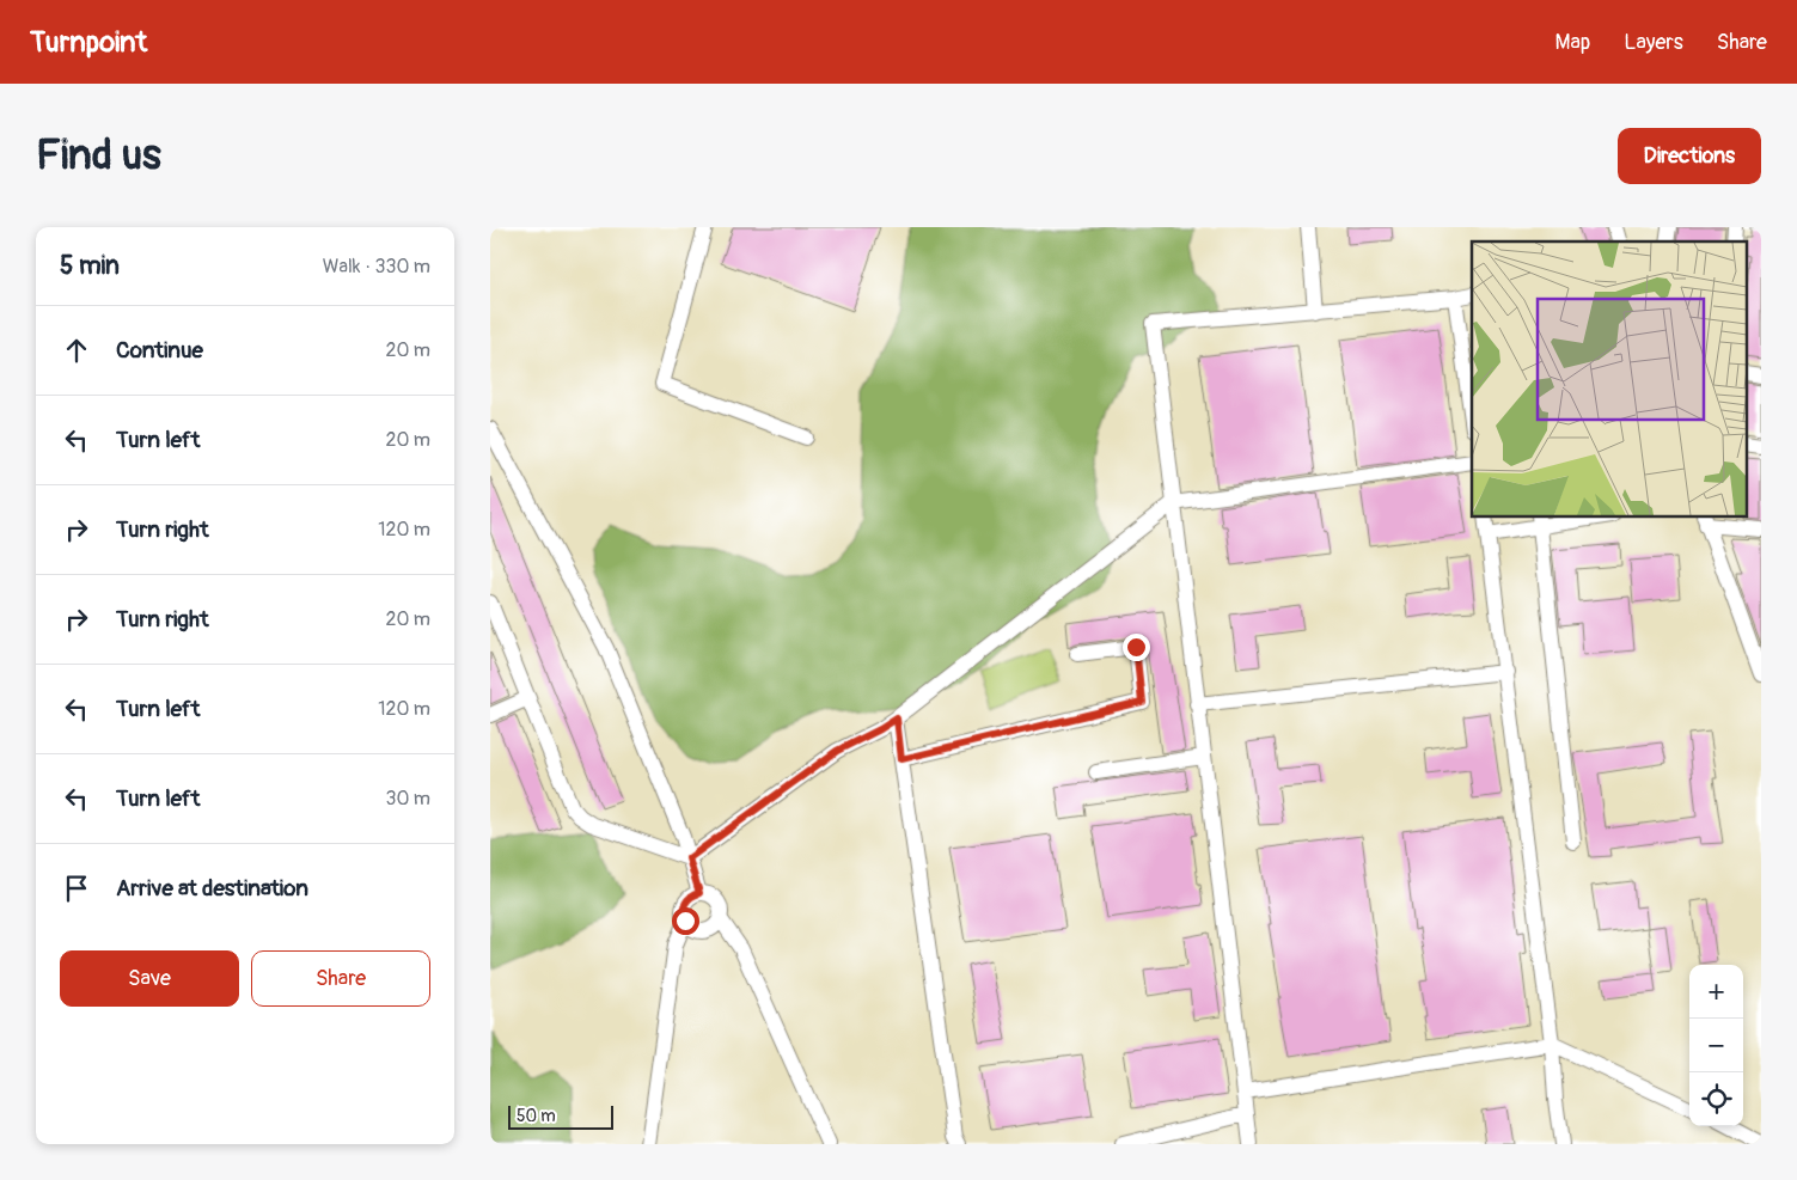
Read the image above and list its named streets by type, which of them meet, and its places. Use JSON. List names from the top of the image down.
{
  "scale_bar": "50 m",
  "page": {
    "header": "Turnpoint",
    "nav": ["Map", "Layers", "Share"],
    "buttons": [
      "Directions",
      ["Save", "Share"]
    ],
    "title": "Find us",
    "heading": ["5 min", "Walk · 330 m"],
    "list": [
      ["Continue", "20 m"],
      ["Turn left", "20 m"],
      ["Turn right", "120 m"],
      ["Turn right", "20 m"],
      ["Turn left", "120 m"],
      ["Turn left", "30 m"],
      "Arrive at destination"
    ],
    "map_buttons": ["+", "−"],
    "scale": "50 m"
  }
}
